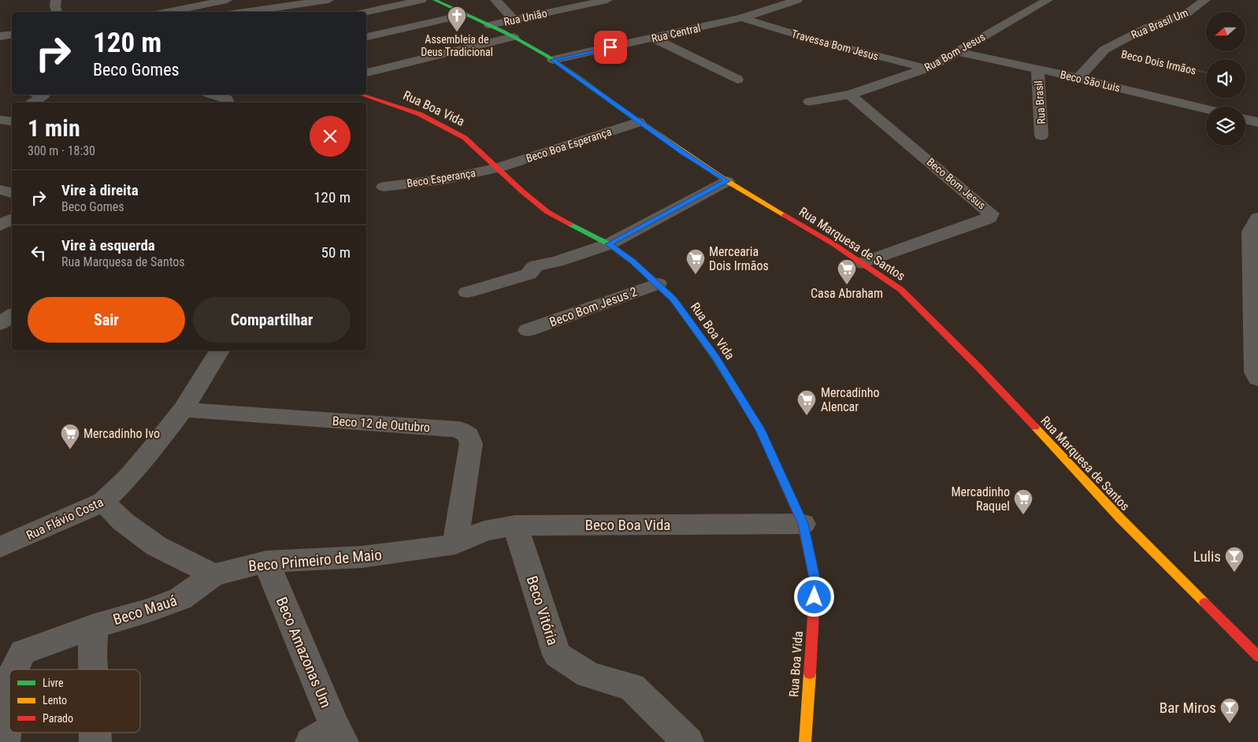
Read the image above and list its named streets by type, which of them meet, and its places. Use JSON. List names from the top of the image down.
{
  "streets": {
    "street": [
      "Rua União",
      "Rua Brasil Um",
      "Rua Central",
      "Travessa Bom Jesus",
      "Rua Bom Jesus",
      "Beco São Luis",
      "Rua Brasil",
      "Rua Boa Vida",
      "Beco Boa Esperança",
      "Beco Esperança",
      "Beco Bom Jesus",
      "Rua Marquesa de Santos",
      "Beco Bom Jesus 2",
      "Beco 12 de Outubro",
      "Rua Flávio Costa",
      "Beco Boa Vida",
      "Beco Primeiro de Maio",
      "Beco Mauá",
      "Beco Vitória",
      "Beco Amazonas Um"
    ],
    "path": ["Beco Dois Irmãos"]
  },
  "crossings": [
    ["Rua União", "Rua Marquesa de Santos"],
    ["Rua Brasil Um", "Beco Dois Irmãos"],
    ["Rua Brasil Um", "Beco São Luis"],
    ["Rua Central", "Travessa Bom Jesus"],
    ["Rua Central", "Rua Marquesa de Santos"],
    ["Travessa Bom Jesus", "Rua Bom Jesus"],
    ["Rua Bom Jesus", "Beco São Luis"],
    ["Rua Bom Jesus", "Beco Bom Jesus"],
    ["Beco São Luis", "Rua Brasil"],
    ["Rua Boa Vida", "Beco Boa Esperança"],
    ["Rua Boa Vida", "Beco Esperança"],
    ["Rua Boa Vida", "Beco Bom Jesus 2"],
    ["Rua Boa Vida", "Beco Boa Vida"],
    ["Beco Boa Esperança", "Beco Esperança"],
    ["Beco Boa Esperança", "Rua Marquesa de Santos"],
    ["Beco Bom Jesus", "Rua Marquesa de Santos"],
    ["Beco 12 de Outubro", "Rua Flávio Costa"],
    ["Beco 12 de Outubro", "Beco Boa Vida"],
    ["Beco 12 de Outubro", "Beco Primeiro de Maio"],
    ["Beco Boa Vida", "Beco Primeiro de Maio"],
    ["Beco Boa Vida", "Beco Vitória"],
    ["Beco Primeiro de Maio", "Beco Mauá"],
    ["Beco Primeiro de Maio", "Beco Amazonas Um"]
  ],
  "places": {
    "church": ["Assembleia de Deus Tradicional"],
    "supermarket": [
      "Mercearia Dois Irmãos",
      "Casa Abraham",
      "Mercadinho Alencar",
      "Mercadinho Ivo",
      "Mercadinho Raquel"
    ],
    "bar": ["Lulis", "Bar Miros"]
  },
  "legend": ["Livre", "Lento", "Parado"],
  "north": "left",
  "page": {
    "turn": ["120 m", "Beco Gomes"],
    "heading": ["1 min", "300 m · 18:30"],
    "list": [
      {
        "name": "Vire à direita",
        "note": "Beco Gomes",
        "value": "120 m"
      },
      {
        "name": "Vire à esquerda",
        "note": "Rua Marquesa de Santos",
        "value": "50 m"
      }
    ],
    "buttons": ["Sair", "Compartilhar"]
  }
}
